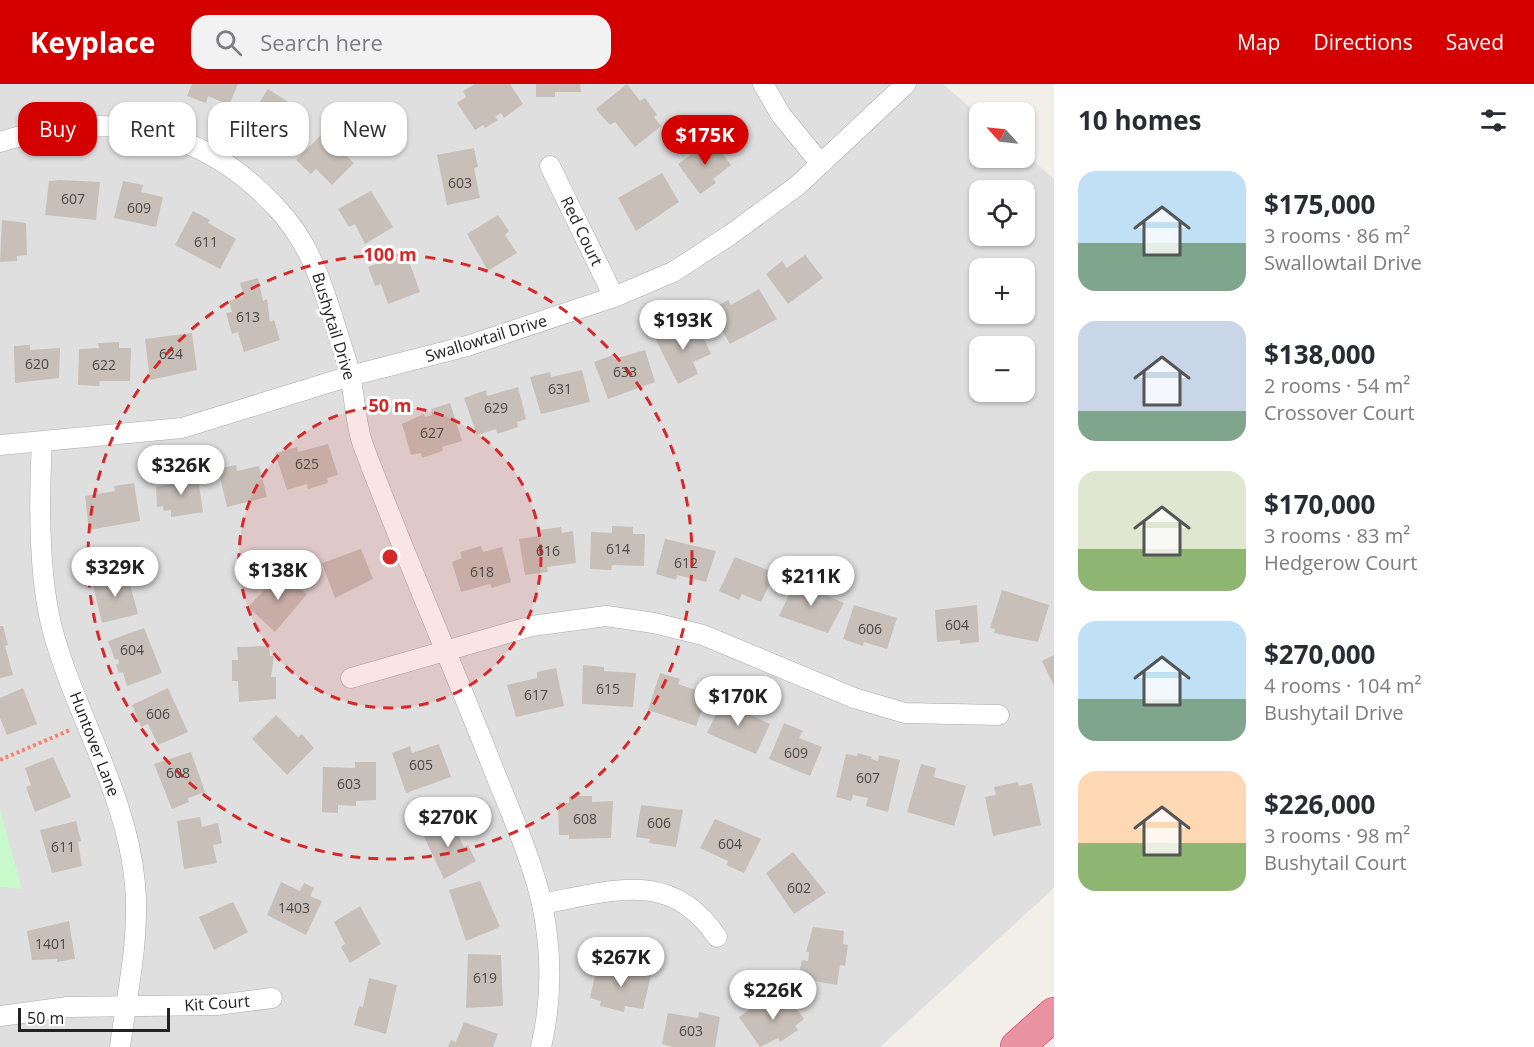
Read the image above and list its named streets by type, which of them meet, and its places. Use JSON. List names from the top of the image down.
{
  "streets": {
    "street": [
      "Red Court",
      "Bushytail Drive",
      "Swallowtail Drive",
      "Huntover Lane",
      "Kit Court"
    ]
  },
  "crossings": [
    ["Red Court", "Swallowtail Drive"],
    ["Bushytail Drive", "Swallowtail Drive"],
    ["Swallowtail Drive", "Huntover Lane"],
    ["Huntover Lane", "Kit Court"]
  ],
  "house_numbers": [
    "603",
    "607",
    "609",
    "611",
    "613",
    "624",
    "620",
    "622",
    "633",
    "631",
    "629",
    "627",
    "625",
    "614",
    "616",
    "612",
    "618",
    "604",
    "606",
    "604",
    "615",
    "617",
    "606",
    "609",
    "605",
    "608",
    "607",
    "603",
    "608",
    "606",
    "604",
    "611",
    "602",
    "1403",
    "1401",
    "619",
    "603"
  ],
  "scale_bar": "50 m",
  "north": "top left",
  "page": {
    "header": "Keyplace",
    "search": "Search here",
    "nav": ["Map", "Directions", "Saved"],
    "heading": "10 homes",
    "map_buttons": ["+", "−"],
    "chip": [
      "Buy",
      "Rent",
      "Filters",
      "New"
    ],
    "price": [
      "$175K",
      "$193K",
      "$326K",
      "$329K",
      "$138K",
      "$211K",
      "$170K",
      "$270K",
      "$267K",
      "$226K"
    ],
    "list": [
      {
        "name": "$175,000",
        "note": "3 rooms · 86 m² · Swallowtail Drive"
      },
      {
        "name": "$138,000",
        "note": "2 rooms · 54 m² · Crossover Court"
      },
      {
        "name": "$170,000",
        "note": "3 rooms · 83 m² · Hedgerow Court"
      },
      {
        "name": "$270,000",
        "note": "4 rooms · 104 m² · Bushytail Drive"
      },
      {
        "name": "$226,000",
        "note": "3 rooms · 98 m² · Bushytail Court"
      }
    ],
    "scale": "50 m"
  },
  "rings": ["100 m", "50 m"]
}
